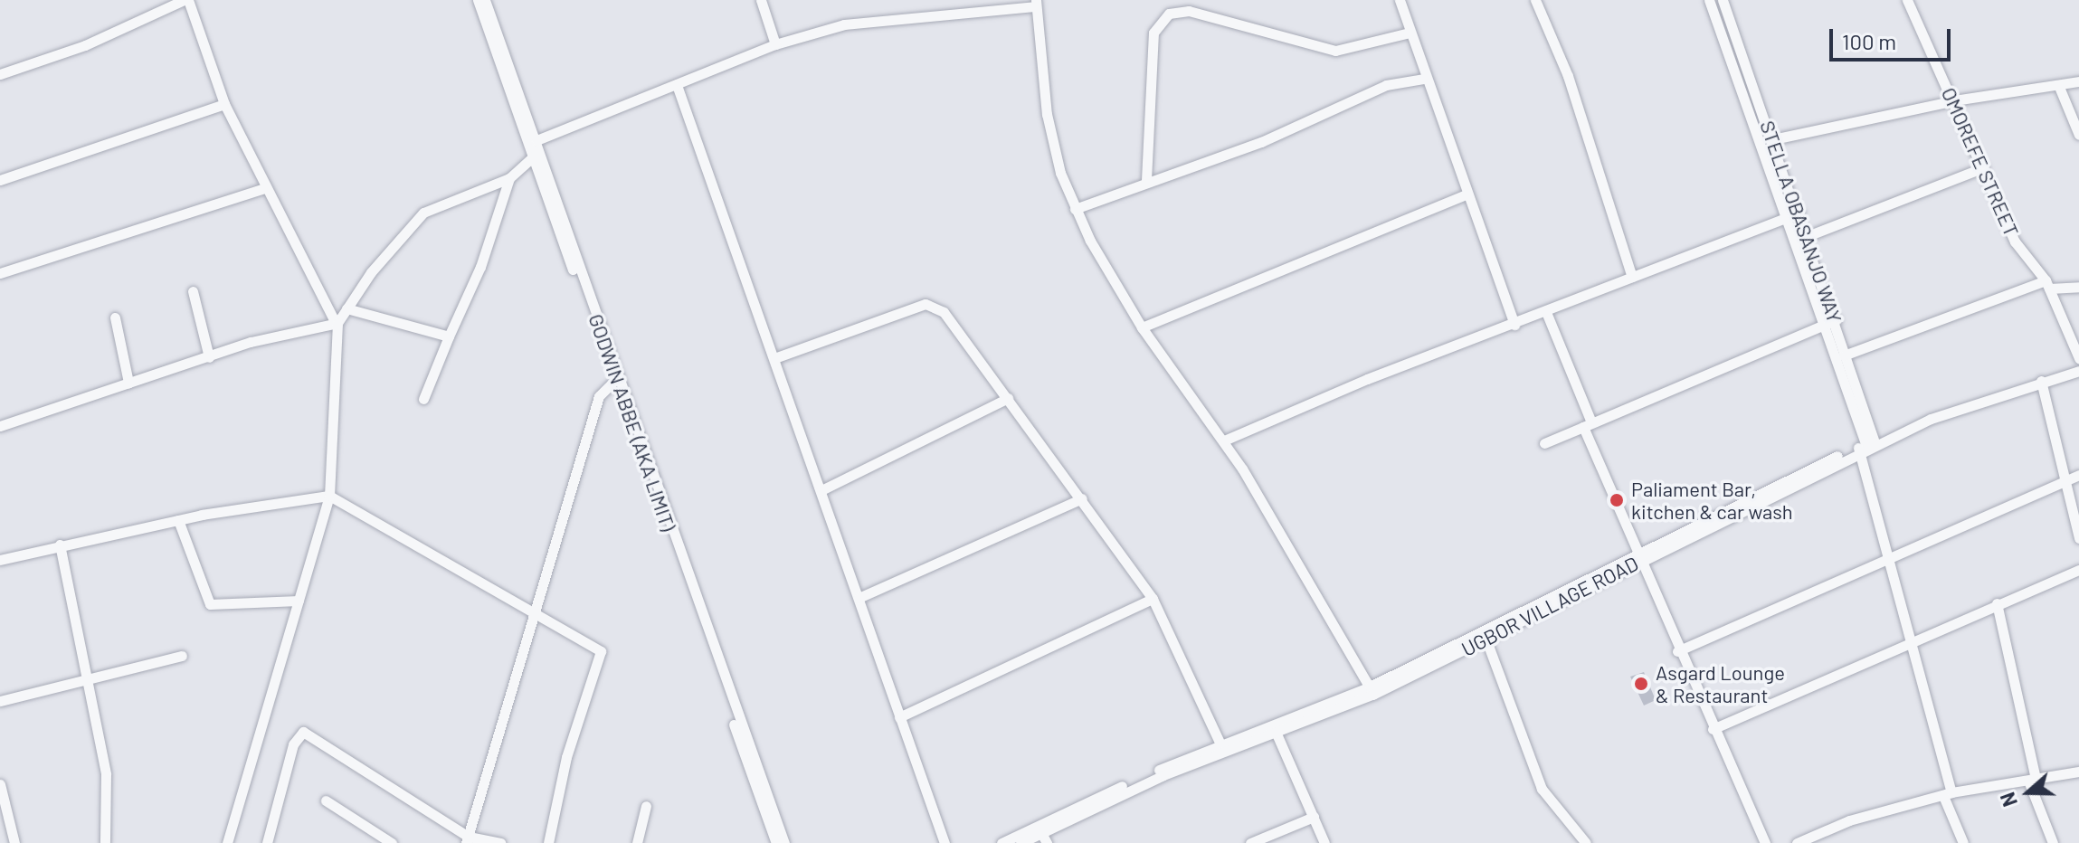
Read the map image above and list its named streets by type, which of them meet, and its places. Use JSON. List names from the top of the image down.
{
  "streets": {
    "street": [
      "OMOREFE STREET",
      "STELLA OBASANJO WAY",
      "GODWIN ABBE (AKA LIMIT)",
      "UGBOR VILLAGE ROAD"
    ]
  },
  "crossings": [
    ["STELLA OBASANJO WAY", "UGBOR VILLAGE ROAD"]
  ],
  "places": ["Paliament Bar, kitchen & car wash", "Asgard Lounge & Restaurant"],
  "scale_bar": "100 m",
  "north": "left"
}
